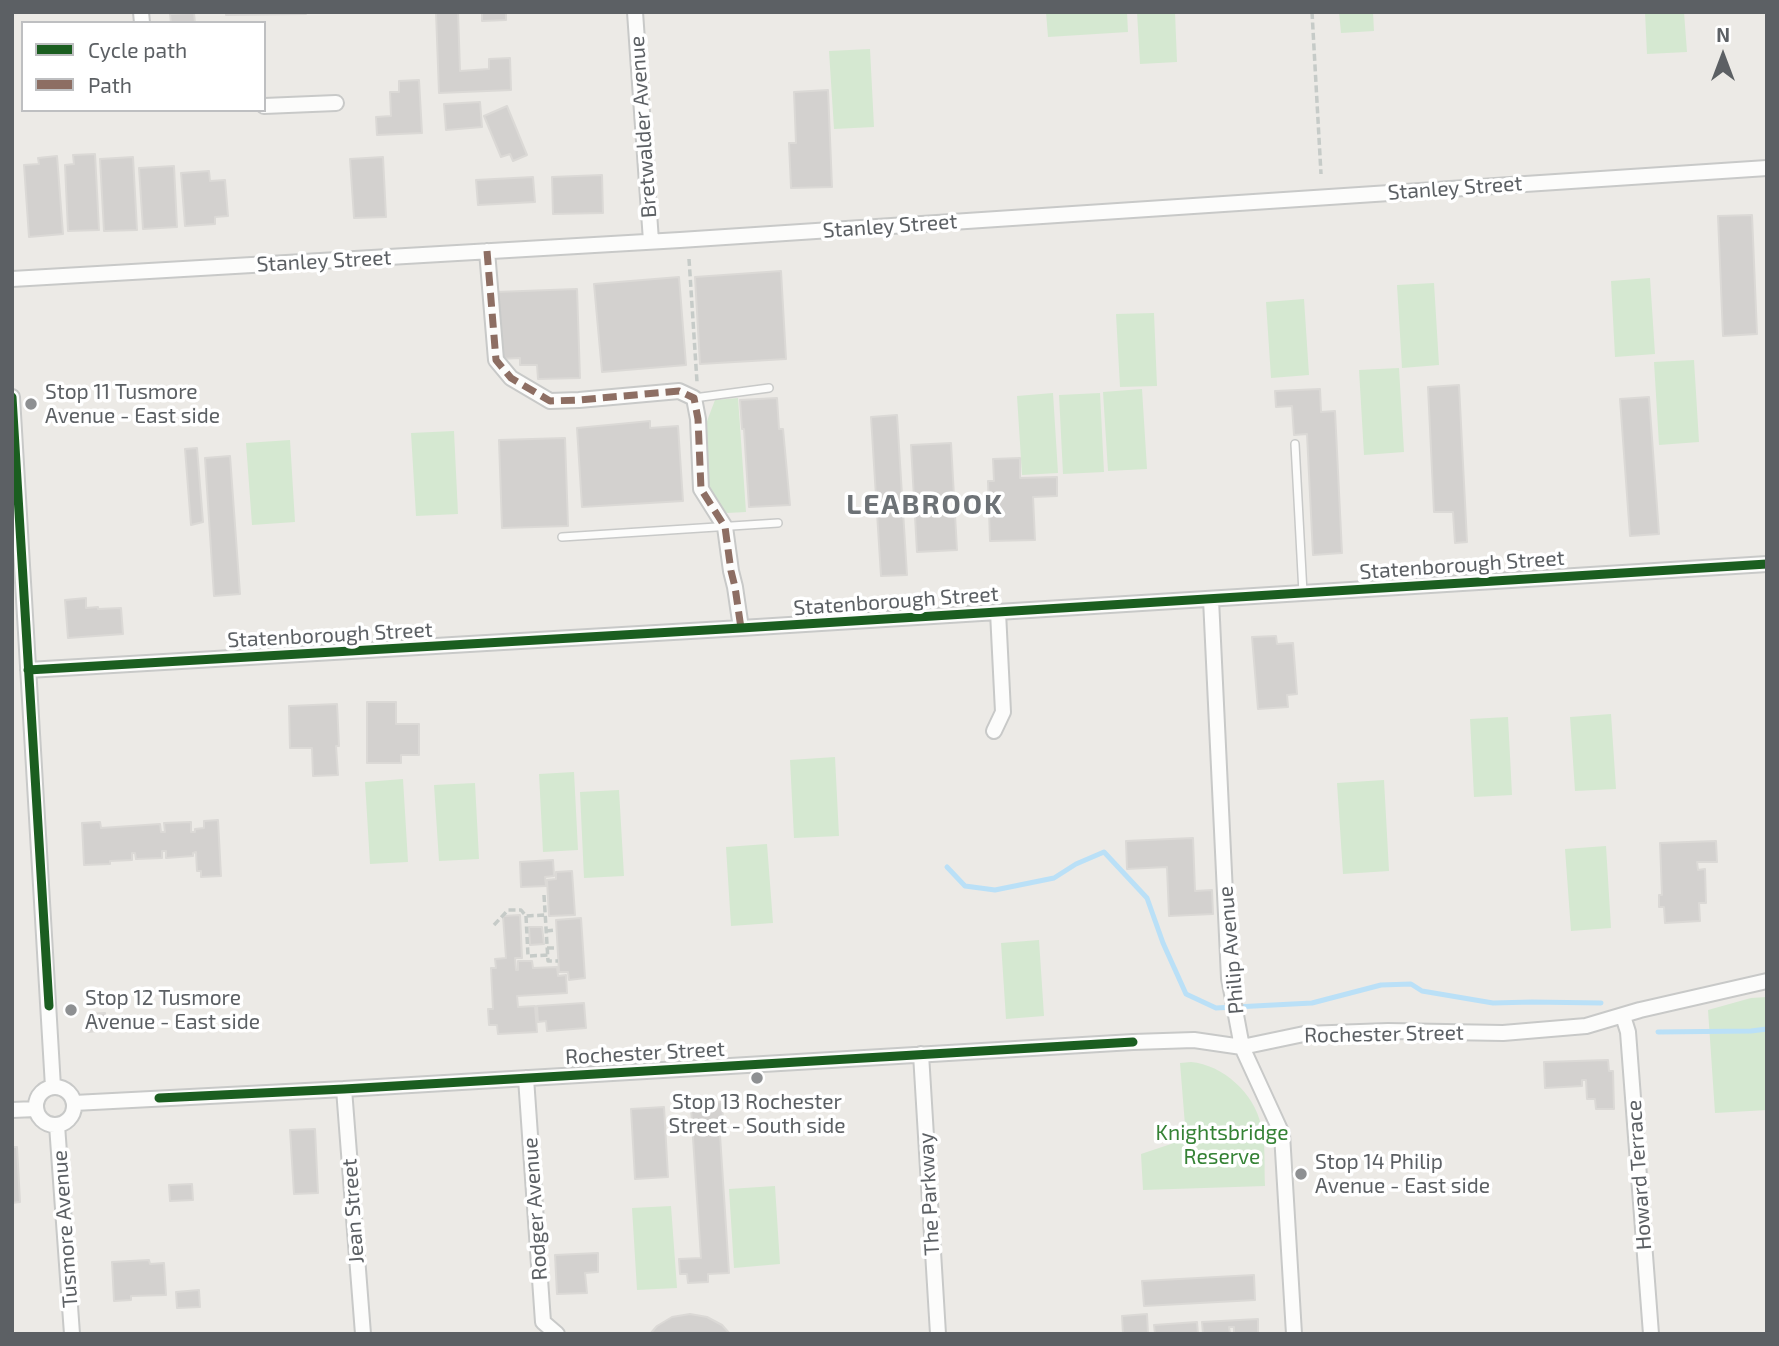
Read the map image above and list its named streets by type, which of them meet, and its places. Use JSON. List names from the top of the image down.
{
  "streets": {
    "street": [
      "Bretwalder Avenue",
      "Stanley Street",
      "Statenborough Street",
      "Philip Avenue",
      "Rochester Street",
      "Howard Terrace",
      "The Parkway",
      "Rodger Avenue",
      "Jean Street",
      "Tusmore Avenue"
    ]
  },
  "crossings": [
    ["Bretwalder Avenue", "Stanley Street"],
    ["Statenborough Street", "Philip Avenue"],
    ["Philip Avenue", "Rochester Street"],
    ["Rochester Street", "Howard Terrace"],
    ["Rochester Street", "The Parkway"],
    ["Rochester Street", "Rodger Avenue"],
    ["Rochester Street", "Jean Street"],
    ["Rochester Street", "Tusmore Avenue"]
  ],
  "districts": ["LEABROOK"],
  "parks": ["Knightsbridge Reserve"],
  "places": [
    "Stop 11 Tusmore Avenue - East side",
    "Stop 12 Tusmore Avenue - East side",
    "Stop 13 Rochester Street - South side",
    "Stop 14 Philip Avenue - East side"
  ],
  "legend": ["Cycle path", "Path"],
  "north": "top"
}
